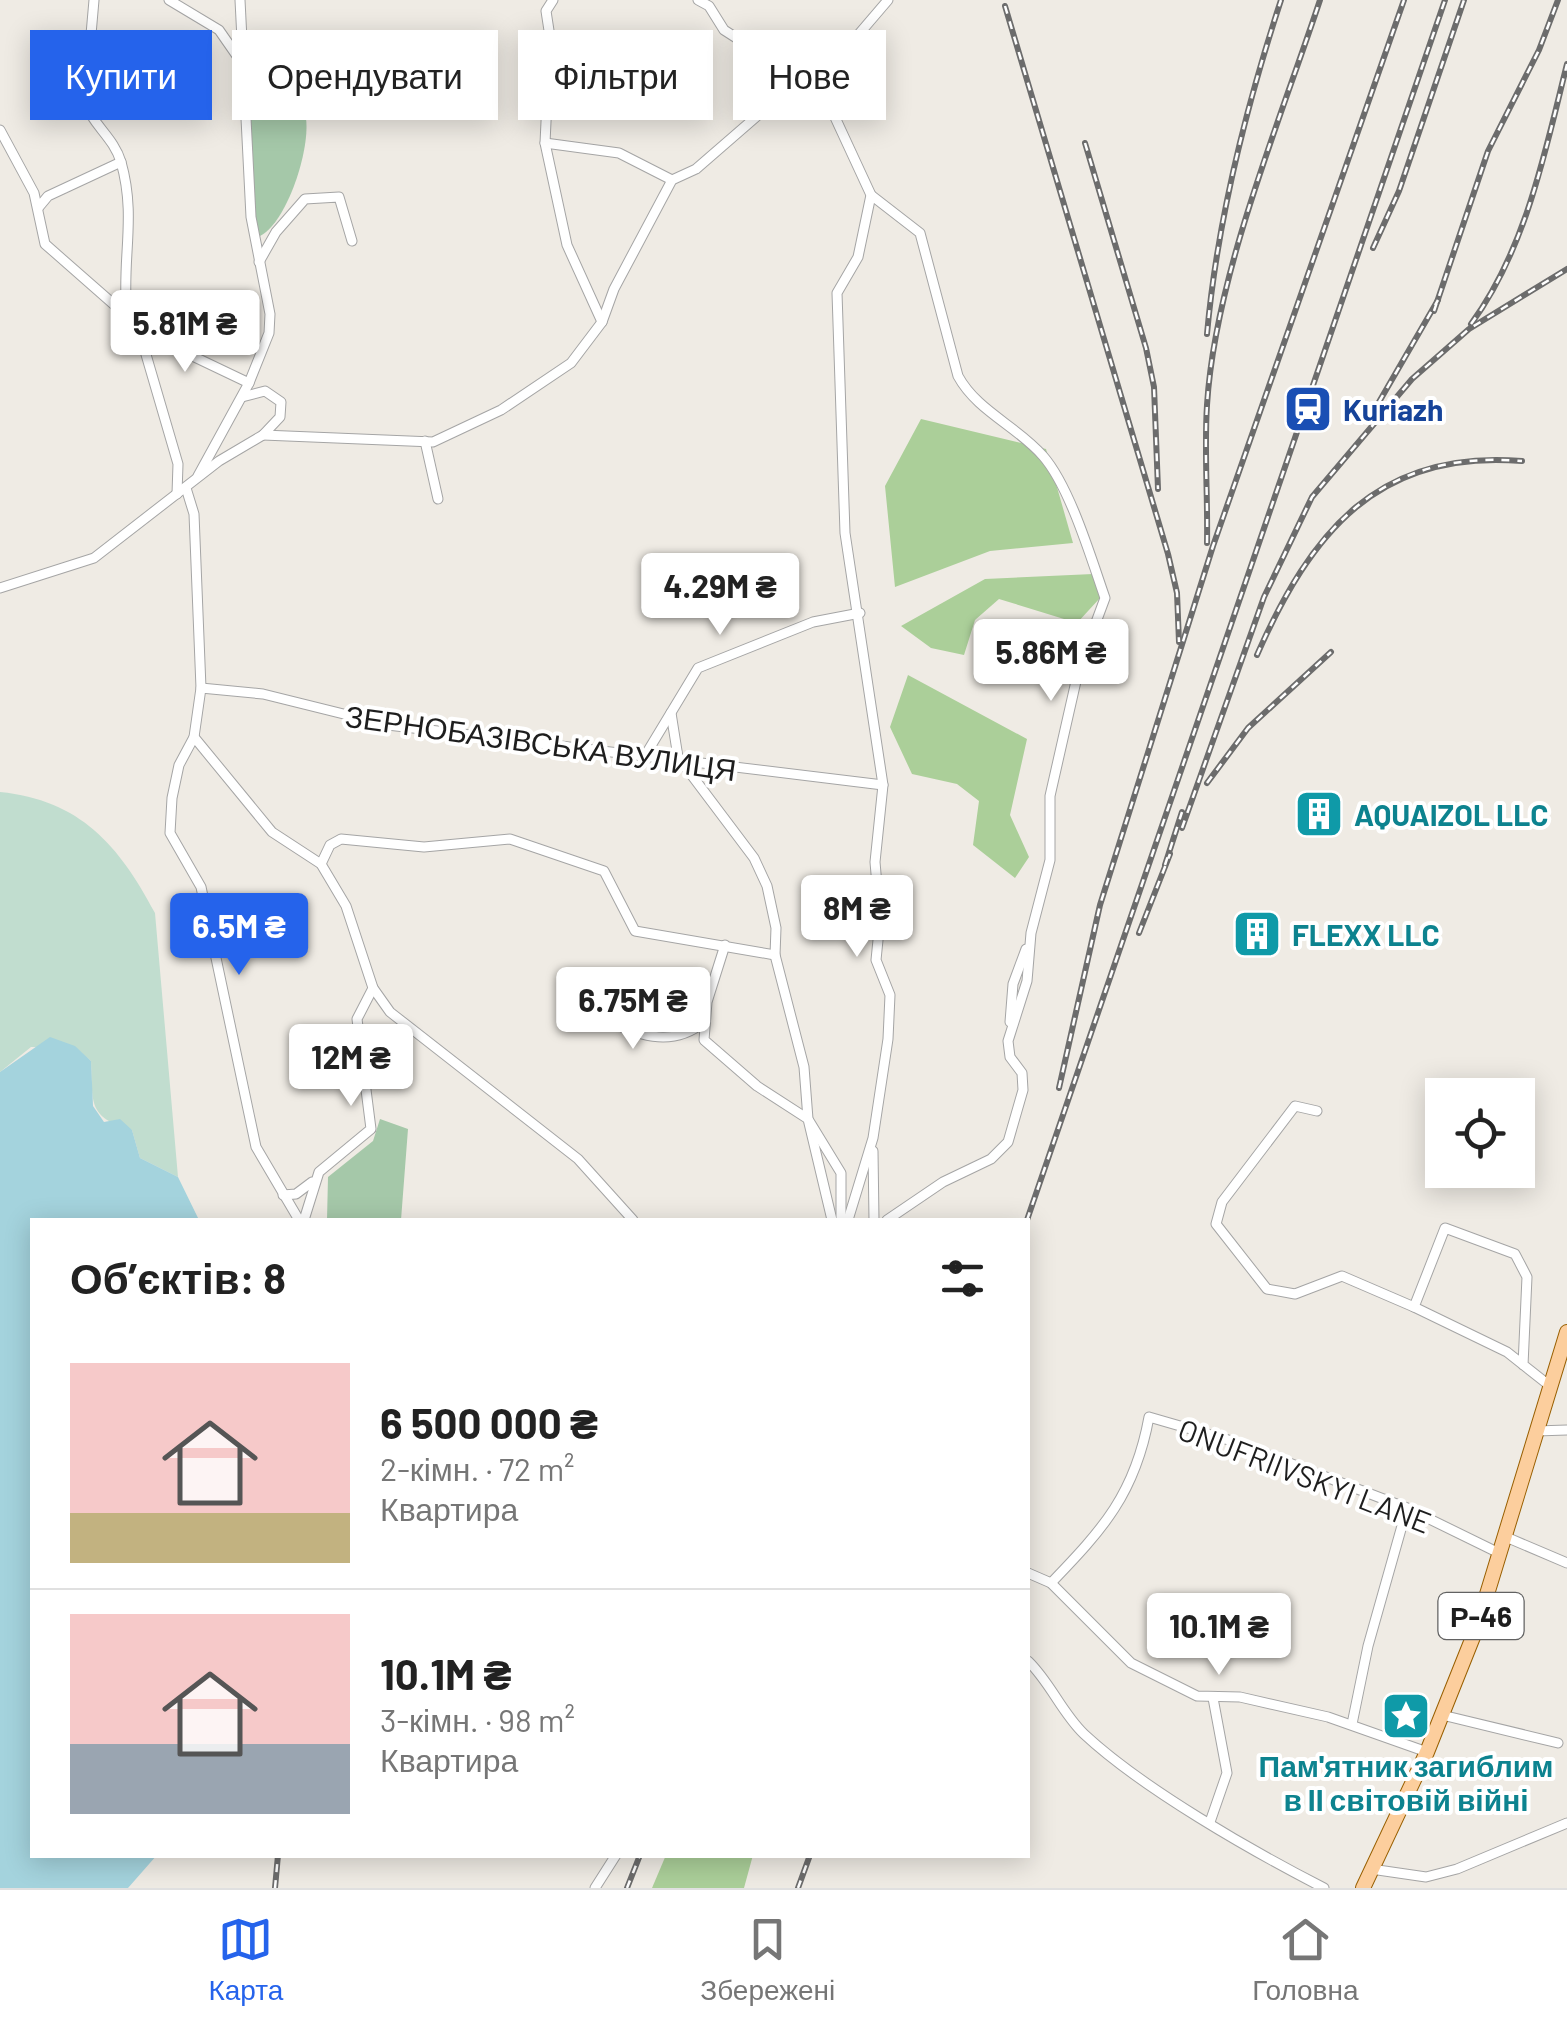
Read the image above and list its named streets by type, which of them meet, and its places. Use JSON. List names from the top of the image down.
{
  "streets": {
    "main road": ["Р-46"],
    "street": ["ЗЕРНОБАЗІВСЬКА ВУЛИЦЯ", "ONUFRIIVSKYI LANE"]
  },
  "crossings": [
    ["ONUFRIIVSKYI LANE", "Р-46"]
  ],
  "places": {
    "station": ["Kuriazh"],
    "building": ["AQUAIZOL LLC", "FLEXX LLC"],
    "place": ["Пам'ятник загиблим в II світовій війні"]
  },
  "page": {
    "chip": [
      "Купити",
      "Орендувати",
      "Фільтри",
      "Нове"
    ],
    "price": [
      "5.81M ₴",
      "4.29M ₴",
      "5.86M ₴",
      "8M ₴",
      "6.5M ₴",
      "6.75M ₴",
      "12M ₴",
      "10.1M ₴"
    ],
    "heading": "Об’єктів: 8",
    "list": [
      {
        "name": "6 500 000 ₴",
        "note": "2-кімн. · 72 m² · Квартира"
      },
      {
        "name": "10.1M ₴",
        "note": "3-кімн. · 98 m² · Квартира"
      }
    ],
    "tabs": ["Карта", "Збережені", "Головна"]
  }
}
